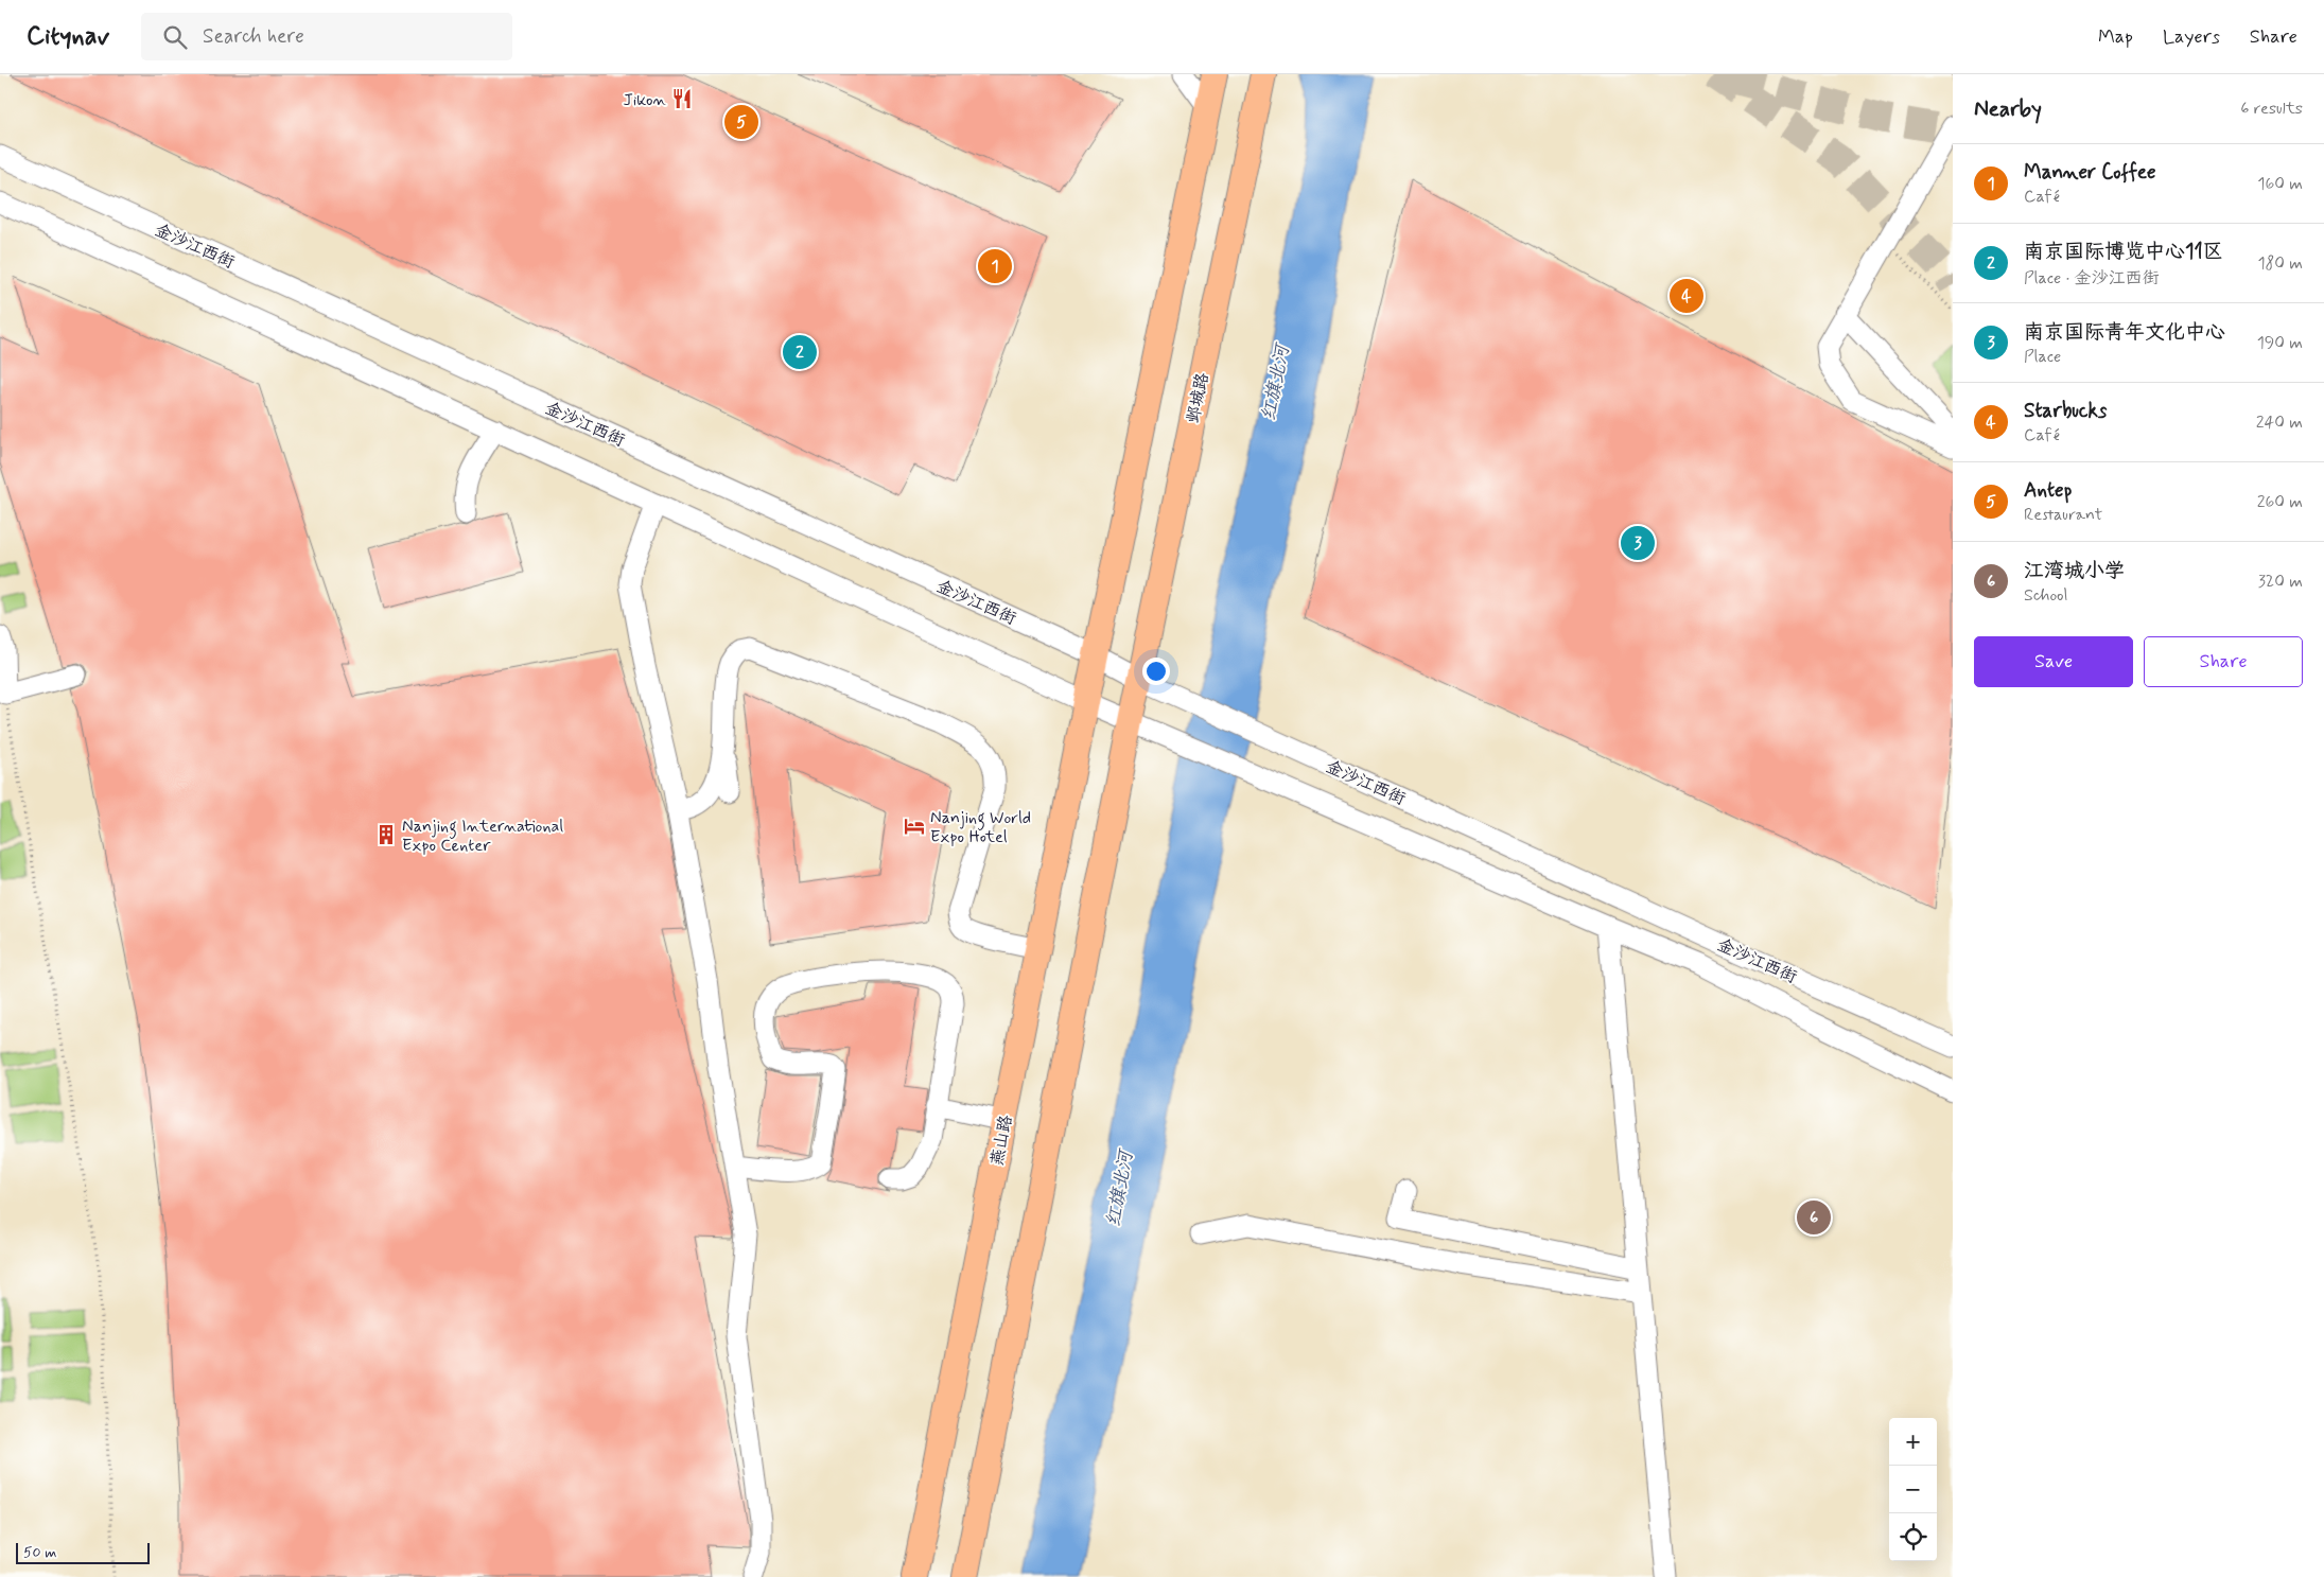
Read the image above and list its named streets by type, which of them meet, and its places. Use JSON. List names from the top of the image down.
{
  "streets": {
    "main road": ["邺城路", "燕山路"],
    "street": ["金沙江西街"]
  },
  "crossings": [
    ["金沙江西街", "邺城路"],
    ["金沙江西街", "燕山路"]
  ],
  "water": ["红旗北河"],
  "places": {
    "restaurant": ["Jikon"],
    "hotel": ["Nanjing World Expo Hotel"],
    "building": ["Nanjing International Expo Center"]
  },
  "scale_bar": "50 m",
  "page": {
    "header": "Citynav",
    "search": "Search here",
    "nav": ["Map", "Layers", "Share"],
    "heading": ["Nearby", "6 results"],
    "pins": [
      "5",
      "1",
      "4",
      "2",
      "3",
      "6"
    ],
    "list": [
      {
        "mark": "1",
        "name": "Manner Coffee",
        "note": "Café",
        "value": "160 m"
      },
      {
        "mark": "2",
        "name": "南京国际博览中心11区",
        "note": "Place · 金沙江西街",
        "value": "180 m"
      },
      {
        "mark": "3",
        "name": "南京国际青年文化中心",
        "note": "Place",
        "value": "190 m"
      },
      {
        "mark": "4",
        "name": "Starbucks",
        "note": "Café",
        "value": "240 m"
      },
      {
        "mark": "5",
        "name": "Antep",
        "note": "Restaurant",
        "value": "260 m"
      },
      {
        "mark": "6",
        "name": "江湾城小学",
        "note": "School",
        "value": "320 m"
      }
    ],
    "buttons": ["Save", "Share"],
    "map_buttons": ["+", "−"],
    "scale": "50 m"
  }
}
